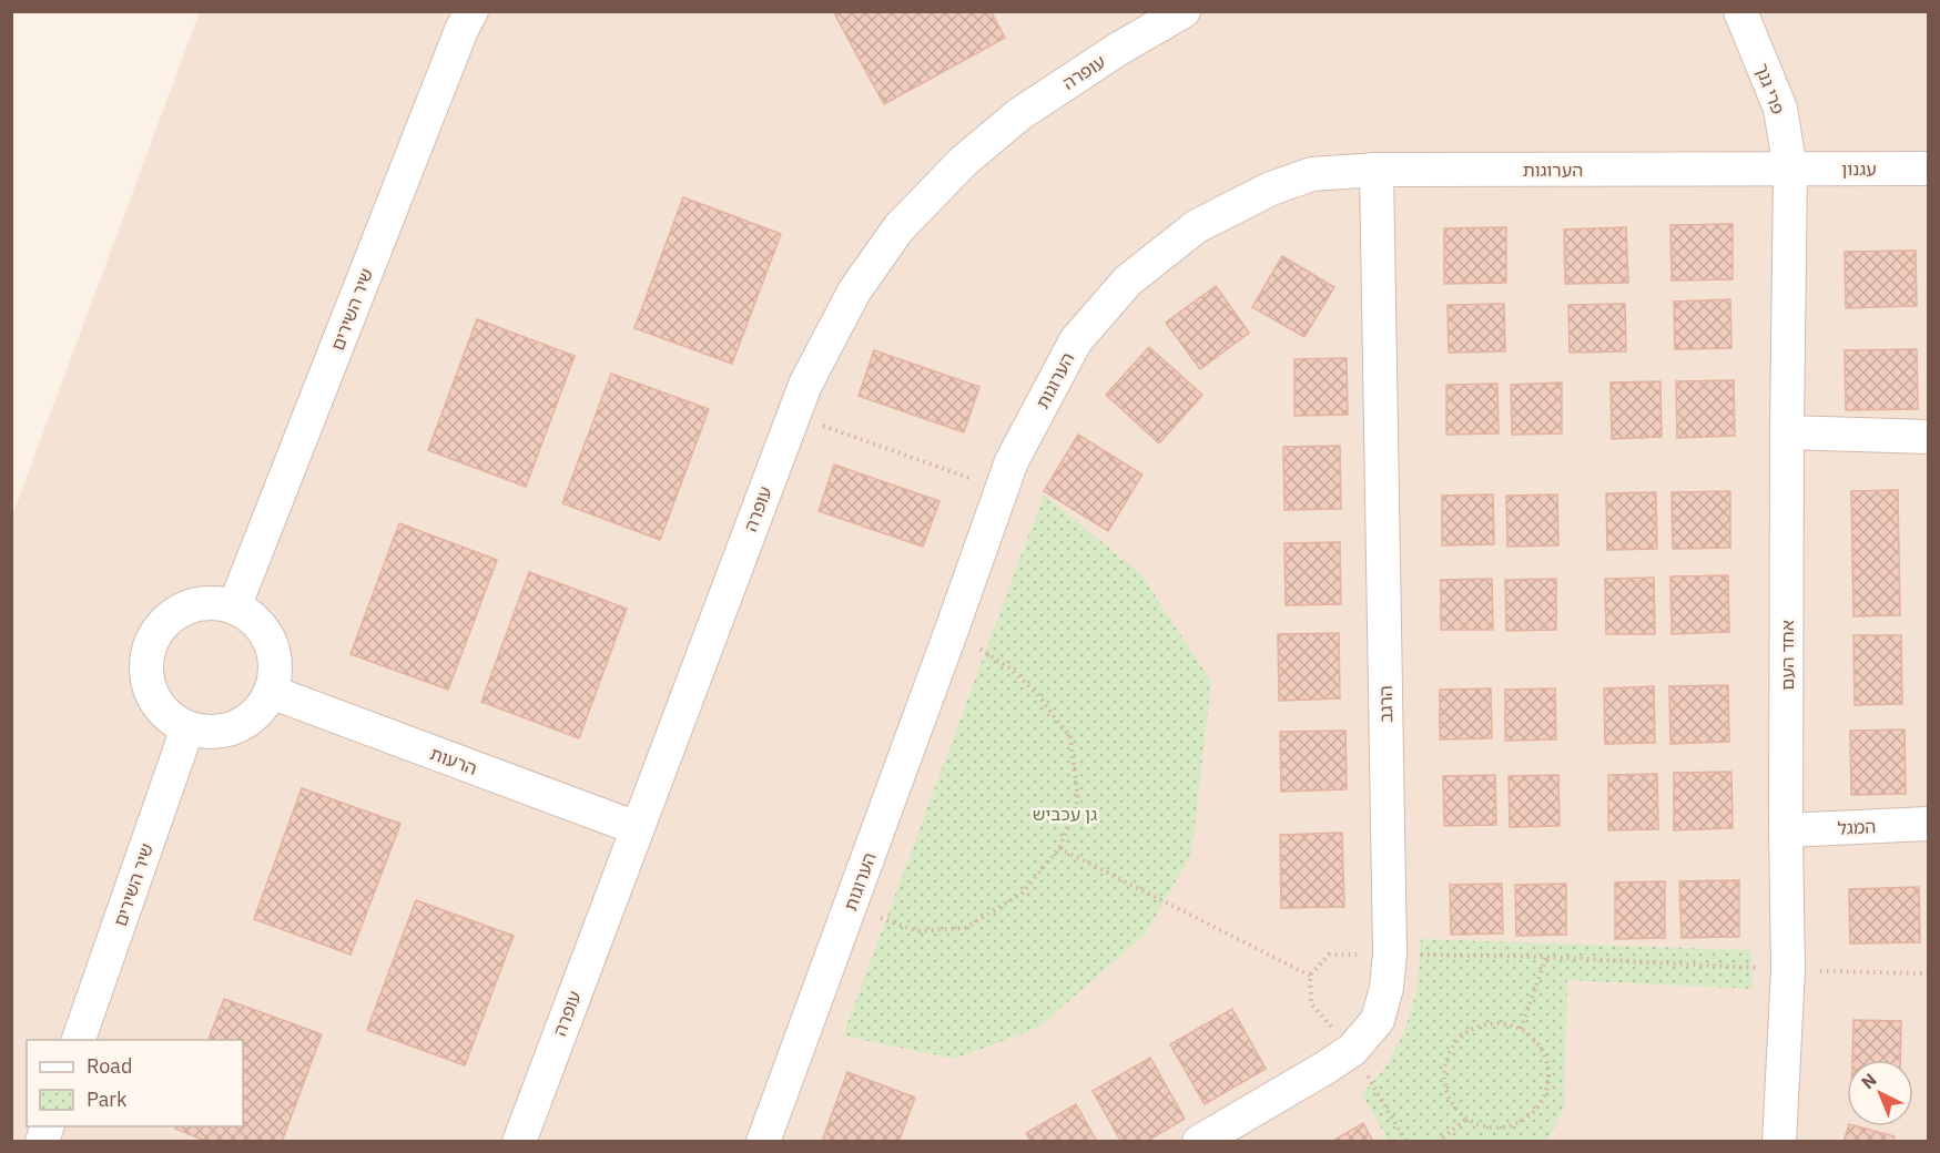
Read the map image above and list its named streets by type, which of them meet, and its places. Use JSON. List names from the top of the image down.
{
  "streets": {
    "street": [
      "עופרה",
      "פרי גנך",
      "עגנון",
      "הערוגות",
      "שיר השירים",
      "אחד העם",
      "הרגב",
      "הרעות",
      "המגל"
    ]
  },
  "crossings": [
    ["עופרה", "הרעות"],
    ["פרי גנך", "עגנון"],
    ["פרי גנך", "הערוגות"],
    ["פרי גנך", "אחד העם"],
    ["עגנון", "הערוגות"],
    ["עגנון", "אחד העם"],
    ["הערוגות", "אחד העם"],
    ["הערוגות", "הרגב"],
    ["שיר השירים", "הרעות"],
    ["אחד העם", "המגל"]
  ],
  "parks": ["גן עכביש"],
  "legend": ["Road", "Park"],
  "north": "top left"
}
